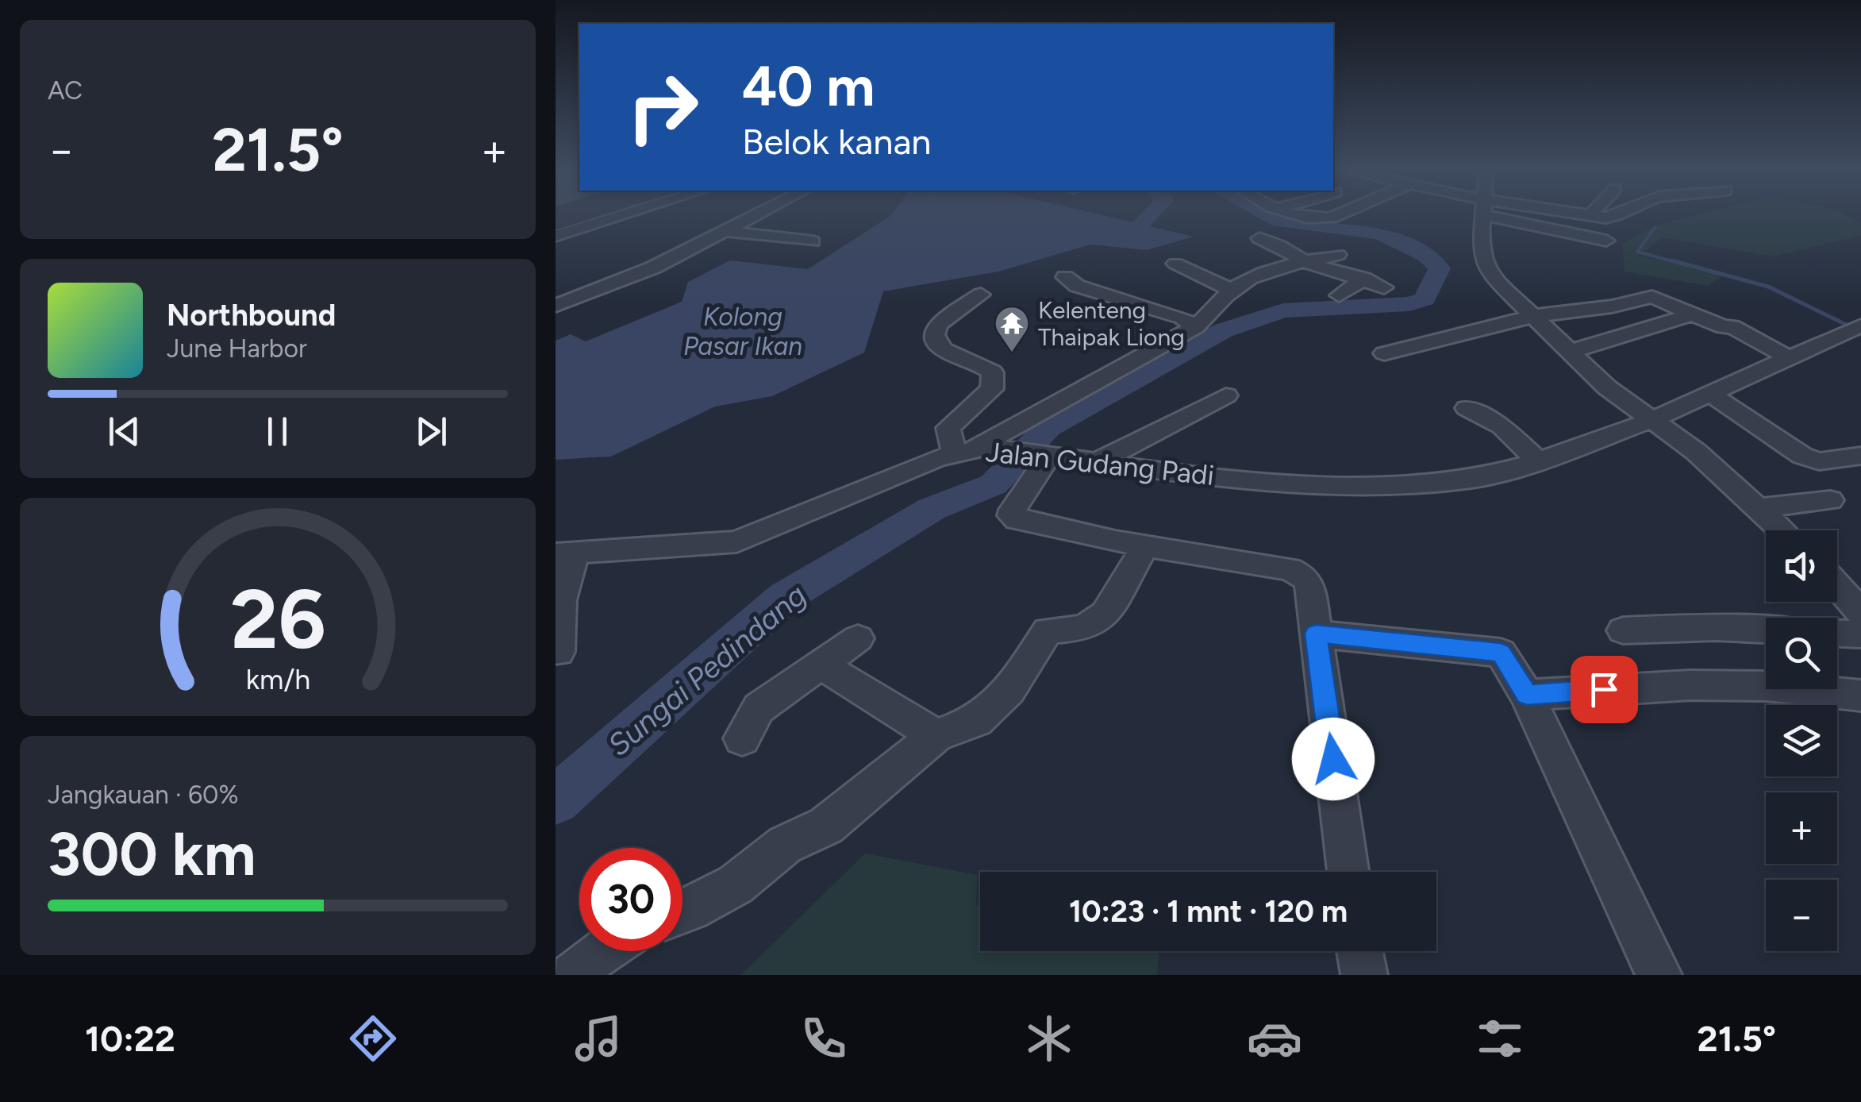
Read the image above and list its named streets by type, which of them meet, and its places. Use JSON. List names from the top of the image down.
{
  "streets": {
    "street": ["Jalan Gudang Padi"]
  },
  "water": ["Kolong Pasar Ikan", "Sungai Pedindang"],
  "places": {
    "temple": ["Kelenteng Thaipak Liong"]
  },
  "page": {
    "tile": [
      "AC",
      ["Jangkauan · 60%", "300 km"]
    ],
    "turn": ["40 m", "Belok kanan"],
    "heat": ["−", "21.5°", "+"],
    "song": ["Northbound", "June Harbor"],
    "map_buttons": ["+", "−"],
    "limit": "30",
    "trip": "10:23 · 1 mnt · 120 m",
    "tabs": ["10:22", "21.5°"],
    "gauge": ["26", "km/h"]
  }
}
